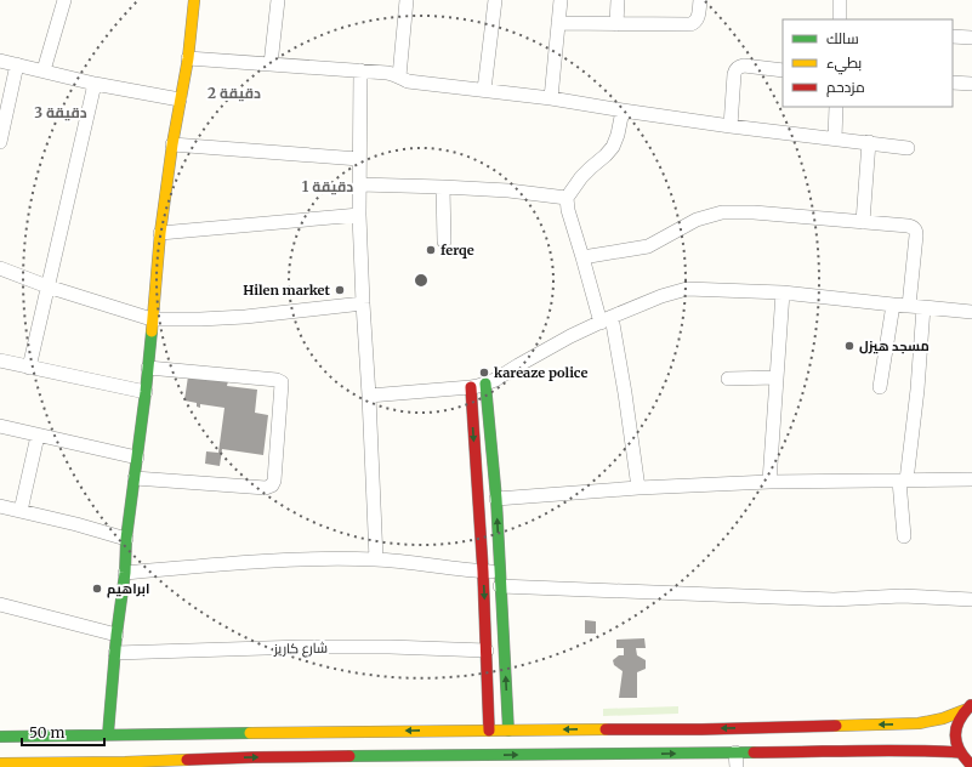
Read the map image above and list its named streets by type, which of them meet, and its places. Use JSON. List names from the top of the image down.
{
  "streets": {
    "street": ["شارع كاريز"]
  },
  "places": [
    "ferqe",
    "Hilen market",
    "مسجد هيزل",
    "kareaze police",
    "ابراهيم"
  ],
  "legend": ["سالك", "بطيء", "مزدحم"],
  "scale_bar": "50 m",
  "rings": ["2 دقيقة", "3 دقيقة", "1 دقيقة"]
}
